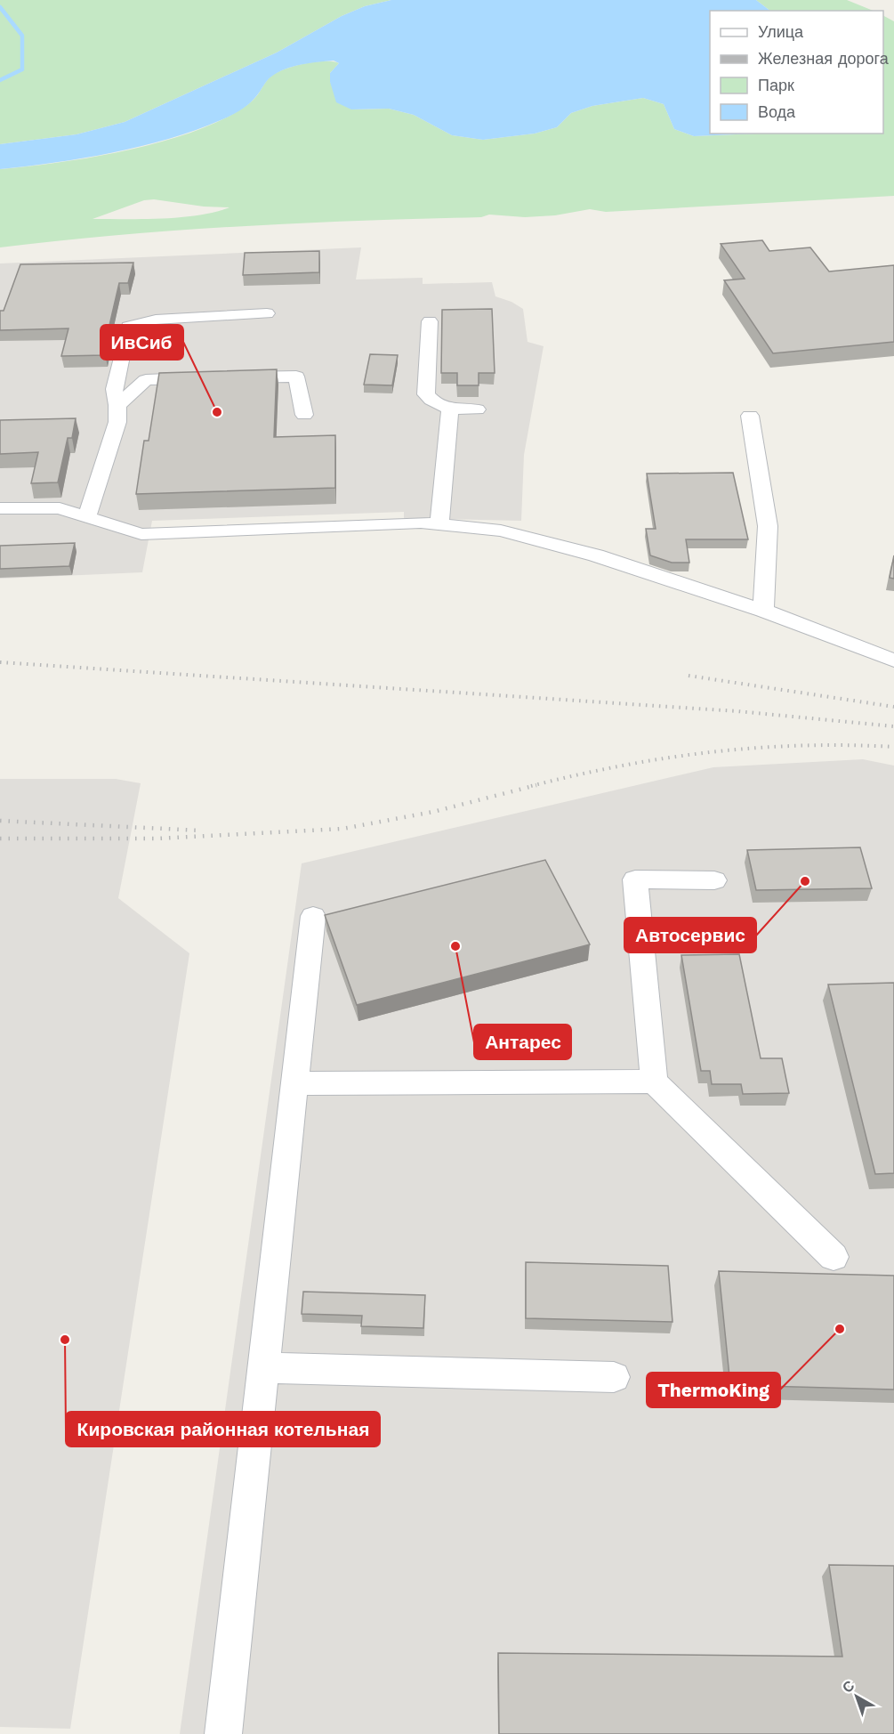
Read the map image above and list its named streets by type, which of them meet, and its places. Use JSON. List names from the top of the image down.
{
  "places": [
    "ИвСиб",
    "Автосервис",
    "Антарес",
    "ThermoKing",
    "Кировская районная котельная"
  ],
  "legend": [
    "Улица",
    "Железная дорога",
    "Парк",
    "Вода"
  ],
  "north": "top left"
}
